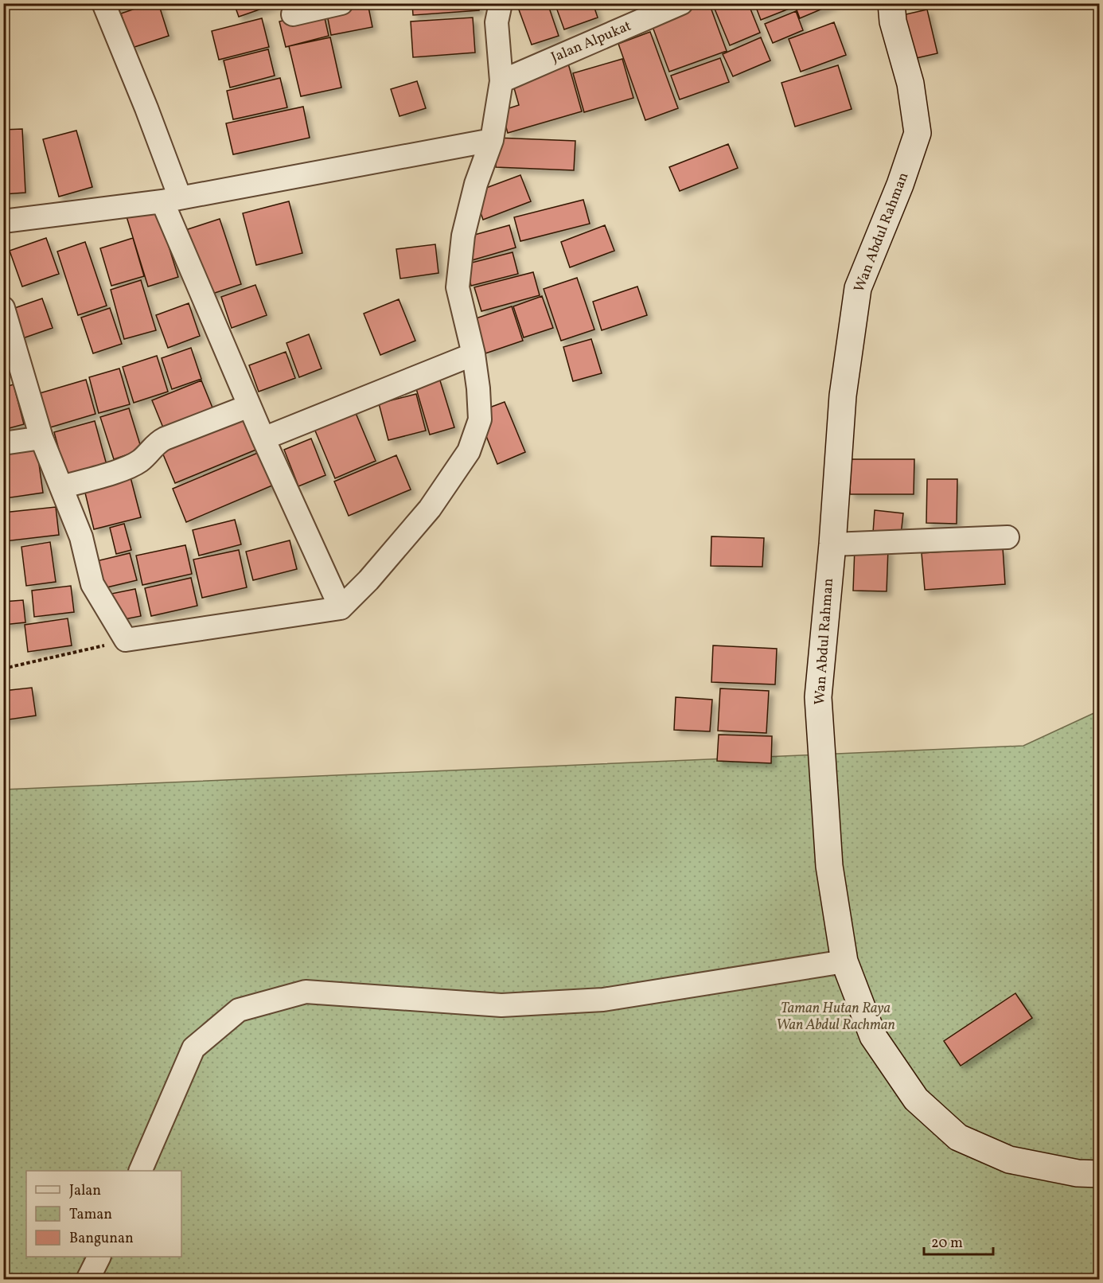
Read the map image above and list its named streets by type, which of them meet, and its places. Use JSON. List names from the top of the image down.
{
  "streets": {
    "street": ["Jalan Alpukat", "Wan Abdul Rahman"]
  },
  "parks": ["Taman Hutan Raya Wan Abdul Rachman"],
  "legend": ["Jalan", "Taman", "Bangunan"],
  "scale_bar": "20 m"
}
